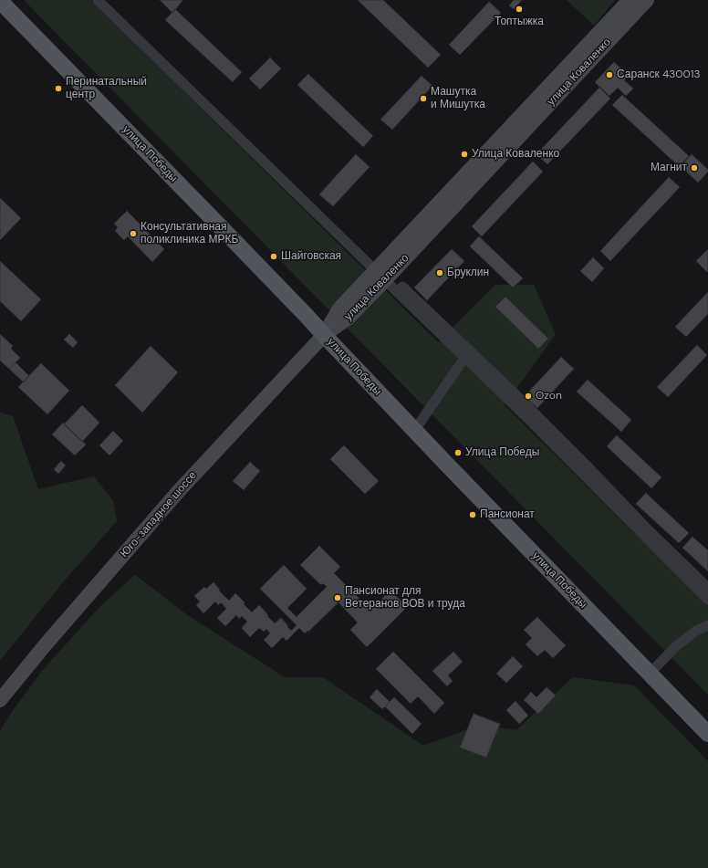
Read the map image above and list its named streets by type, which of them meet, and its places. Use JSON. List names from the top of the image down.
{
  "streets": {
    "main road": ["улица Коваленко", "улица Победы", "Юго-западное шоссе"]
  },
  "crossings": [
    ["улица Коваленко", "улица Победы"],
    ["улица Коваленко", "Юго-западное шоссе"],
    ["улица Победы", "Юго-западное шоссе"]
  ],
  "places": [
    "Топтыжка",
    "Саранск 430013",
    "Перинатальный центр",
    "Машутка и Мишутка",
    "Улица Коваленко",
    "Магнит",
    "Консультативная поликлиника МРКБ",
    "Шайговская",
    "Бруклин",
    "Ozon",
    "Улица Победы",
    "Пансионат",
    "Пансионат для Ветеранов ВОВ и труда"
  ]
}
